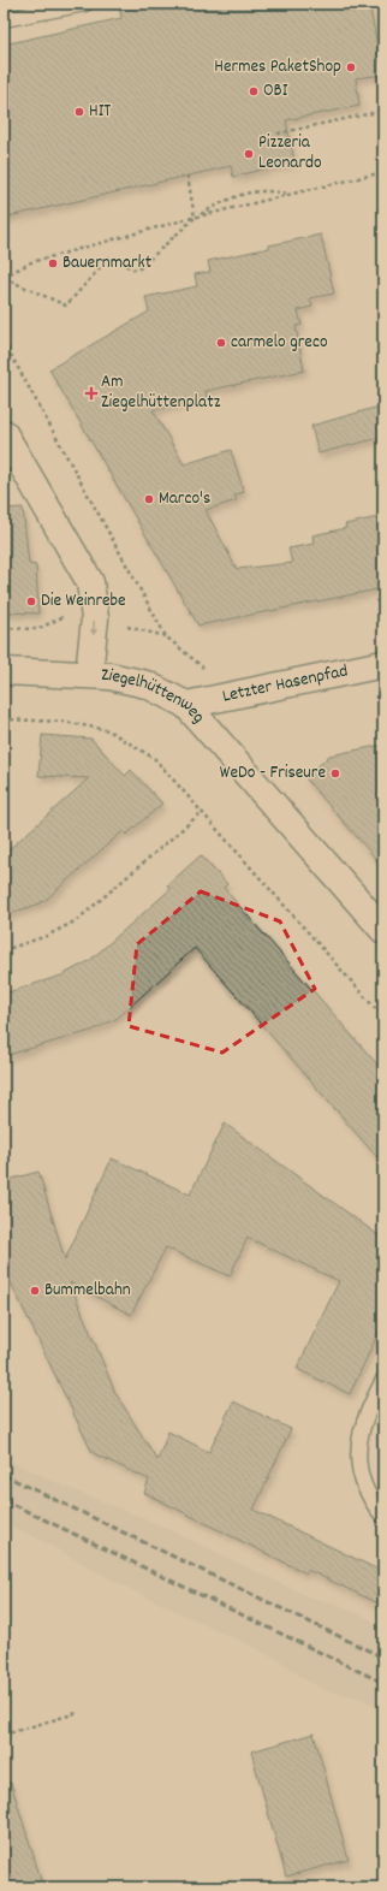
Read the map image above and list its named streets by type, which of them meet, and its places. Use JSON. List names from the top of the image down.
{
  "streets": {
    "street": ["Letzter Hasenpfad", "Ziegelhüttenweg"]
  },
  "crossings": [
    ["Letzter Hasenpfad", "Ziegelhüttenweg"]
  ],
  "one_way": ["Ziegelhüttenweg"],
  "places": {
    "other": [
      "Hermes PaketShop",
      "OBI",
      "HIT",
      "Pizzeria Leonardo",
      "Bauernmarkt",
      "carmelo greco",
      "Marco's",
      "Die Weinrebe",
      "WeDo - Friseure",
      "Bummelbahn"
    ],
    "health": ["Am Ziegelhüttenplatz"]
  }
}
